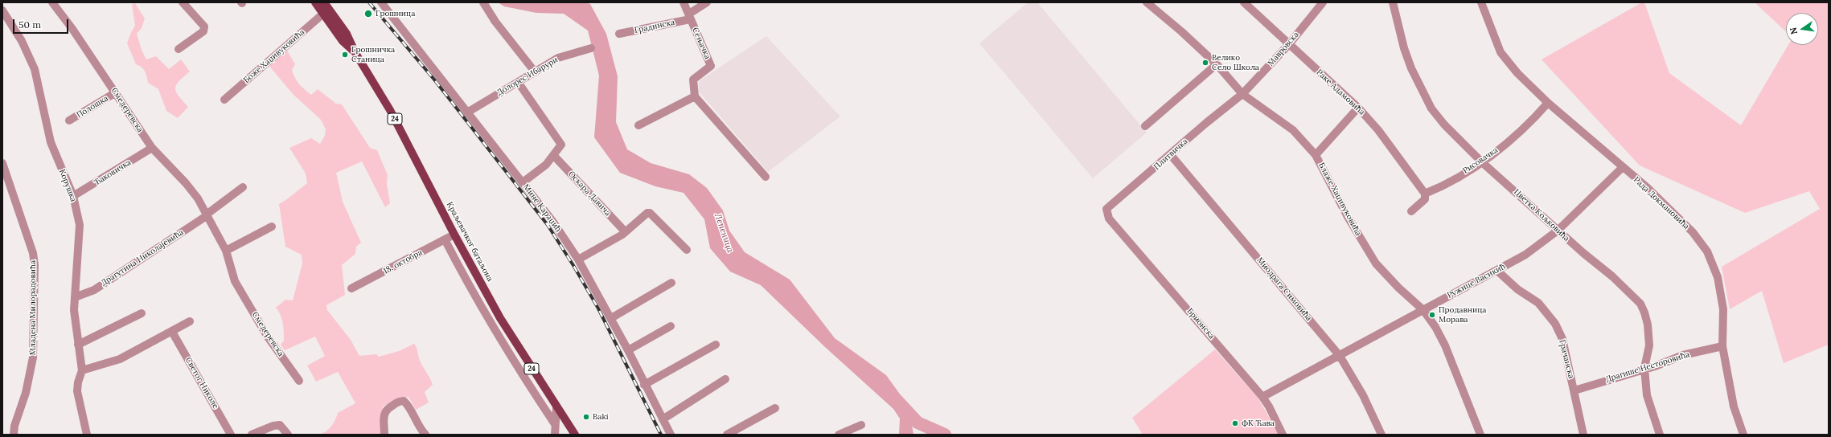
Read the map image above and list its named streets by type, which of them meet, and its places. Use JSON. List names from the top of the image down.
{
  "streets": {
    "main road": ["24", "Краљевачког батаљона"],
    "street": [
      "Градинска",
      "Сењачка",
      "Мавровска",
      "Боже Хаџивуковића",
      "Долорес Ибарури",
      "Раке Адамовића",
      "Полошка",
      "Смедеревска",
      "Плитвичка",
      "Рисовачка",
      "Ђаковичка",
      "Корушка",
      "Оскара Давича",
      "Блаже Хаџивуковића",
      "Рада Докмановића",
      "Мине Караџић",
      "Цветка Кољковића",
      "Драгутина Николајевића",
      "18. октобра",
      "Ружице Васикић",
      "Миодрага Симовића",
      "Младена Милорадовића",
      "Брионска",
      "Грачанска",
      "Драгише Несторовића",
      "Светог Николе"
    ]
  },
  "crossings": [
    ["Градинска", "Сењачка"],
    ["Мавровска", "Раке Адамовића"],
    ["Мавровска", "Плитвичка"],
    ["Мавровска", "Блаже Хаџивуковића"],
    ["Боже Хаџивуковића", "Краљевачког батаљона"],
    ["Долорес Ибарури", "Мине Караџић"],
    ["Раке Адамовића", "Рисовачка"],
    ["Полошка", "Смедеревска"],
    ["Смедеревска", "Ђаковичка"],
    ["Смедеревска", "Драгутина Николајевића"],
    ["Плитвичка", "Блаже Хаџивуковића"],
    ["Плитвичка", "Миодрага Симовића"],
    ["Плитвичка", "Брионска"],
    ["Рисовачка", "Рада Докмановића"],
    ["Рисовачка", "Цветка Кољковића"],
    ["Ђаковичка", "Корушка"],
    ["Корушка", "Драгутина Николајевића"],
    ["Блаже Хаџивуковића", "Ружице Васикић"],
    ["Рада Докмановића", "Ружице Васикић"],
    ["Рада Докмановића", "Драгише Несторовића"],
    ["Цветка Кољковића", "Ружице Васикић"],
    ["Цветка Кољковића", "Драгише Несторовића"],
    ["Краљевачког батаљона", "18. октобра"],
    ["Ружице Васикић", "Миодрага Симовића"],
    ["Ружице Васикић", "Брионска"],
    ["Ружице Васикић", "Грачанска"],
    ["Грачанска", "Драгише Несторовића"]
  ],
  "water": ["Лепеница"],
  "places": [
    "Грошница",
    "Грошничка Станица",
    "Велико Село Школа",
    "Продавница Морава",
    "Baki",
    "ФК Ћава"
  ],
  "scale_bar": "50 m",
  "north": "left"
}
